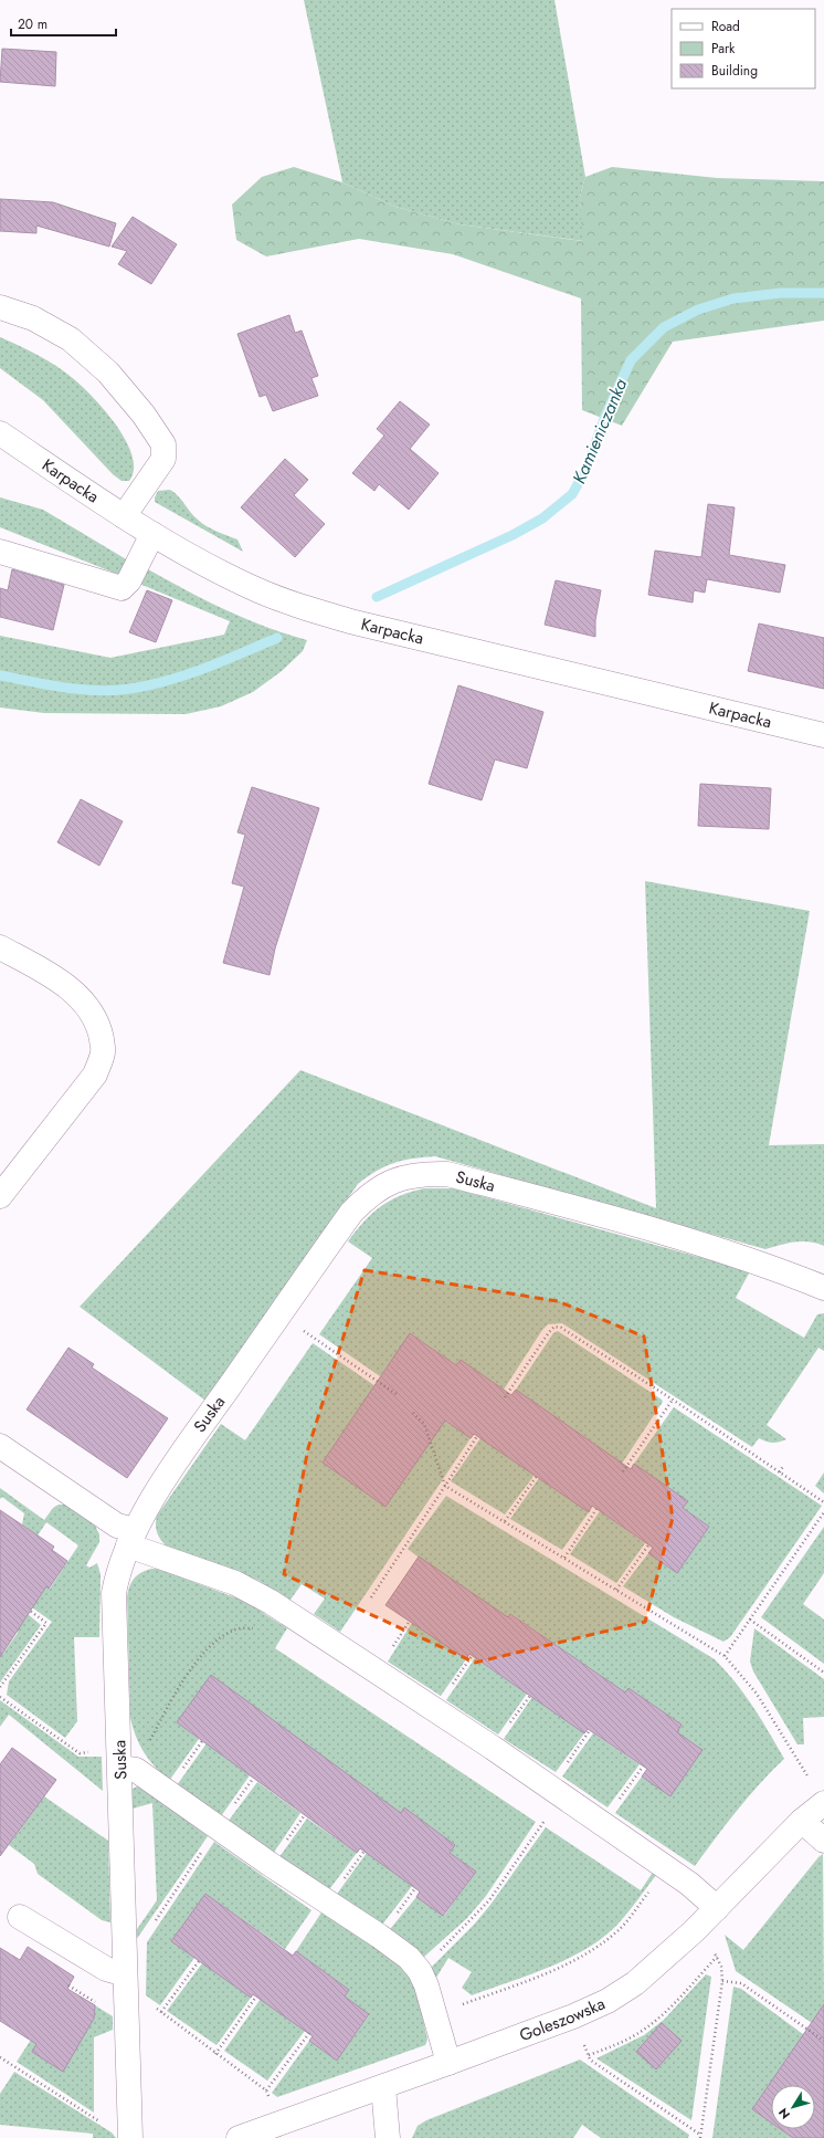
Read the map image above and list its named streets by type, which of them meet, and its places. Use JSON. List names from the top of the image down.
{
  "streets": {
    "street": ["Karpacka", "Suska", "Goleszowska"]
  },
  "water": ["Kamieniczanka"],
  "legend": ["Road", "Park", "Building"],
  "scale_bar": "20 m",
  "north": "bottom left"
}
